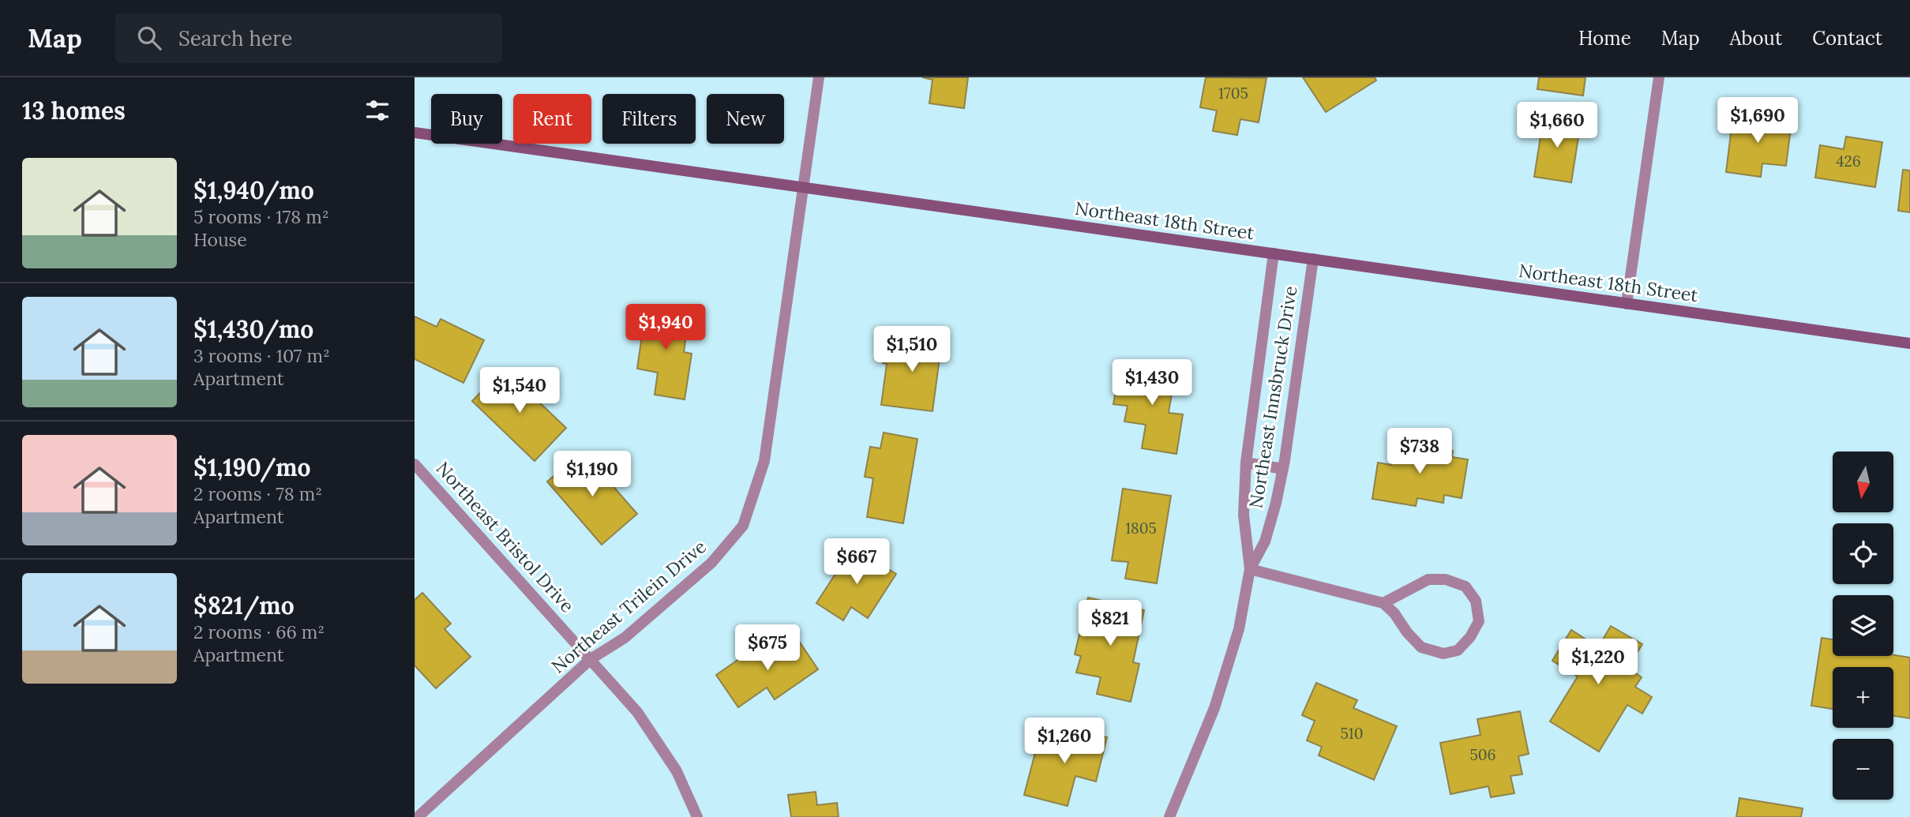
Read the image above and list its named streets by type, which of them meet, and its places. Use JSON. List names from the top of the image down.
{
  "streets": {
    "main road": ["Northeast 18th Street"],
    "street": ["Northeast Innsbruck Drive", "Northeast Bristol Drive", "Northeast Trilein Drive"]
  },
  "crossings": [
    ["Northeast 18th Street", "Northeast Innsbruck Drive"],
    ["Northeast 18th Street", "Northeast Trilein Drive"],
    ["Northeast Bristol Drive", "Northeast Trilein Drive"]
  ],
  "house_numbers": [
    "1705",
    "426",
    "1805",
    "510",
    "506"
  ],
  "north": "bottom",
  "page": {
    "header": "Map",
    "search": "Search here",
    "nav": [
      "Home",
      "Map",
      "About",
      "Contact"
    ],
    "heading": "13 homes",
    "chip": [
      "Buy",
      "Rent",
      "Filters",
      "New"
    ],
    "price": [
      "$1,690",
      "$1,660",
      "$1,940",
      "$1,510",
      "$1,430",
      "$1,540",
      "$738",
      "$1,190",
      "$667",
      "$821",
      "$675",
      "$1,220",
      "$1,260"
    ],
    "list": [
      {
        "name": "$1,940/mo",
        "note": "5 rooms · 178 m² · House"
      },
      {
        "name": "$1,430/mo",
        "note": "3 rooms · 107 m² · Apartment"
      },
      {
        "name": "$1,190/mo",
        "note": "2 rooms · 78 m² · Apartment"
      },
      {
        "name": "$821/mo",
        "note": "2 rooms · 66 m² · Apartment"
      }
    ],
    "map_buttons": ["+", "−"]
  }
}
